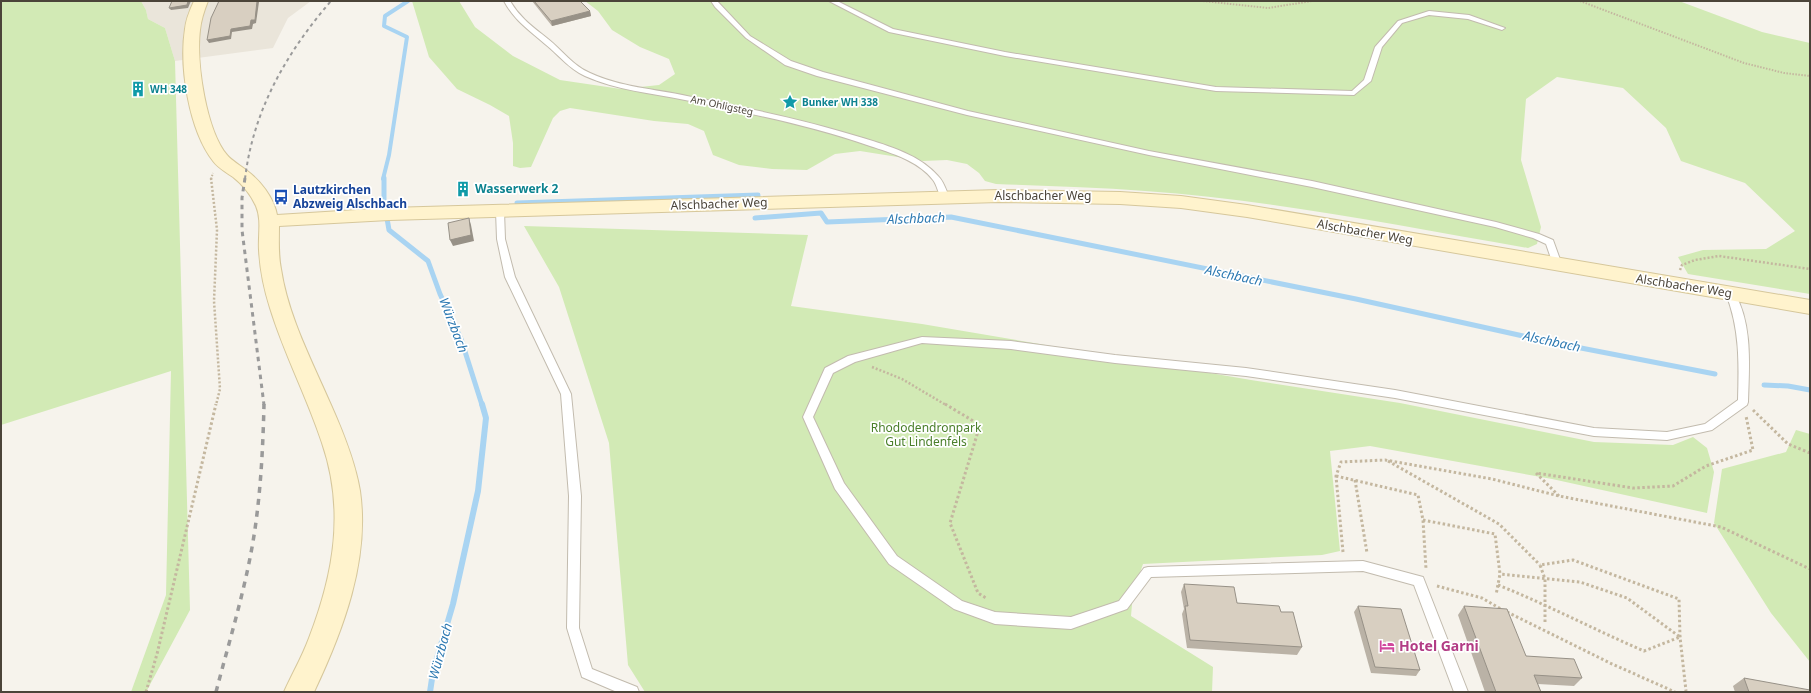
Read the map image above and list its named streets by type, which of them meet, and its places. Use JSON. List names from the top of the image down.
{
  "streets": {
    "street": ["Alschbacher Weg"],
    "lane": ["Am Ohligsteg"]
  },
  "crossings": [
    ["Am Ohligsteg", "Alschbacher Weg"]
  ],
  "water": ["Alschbach", "Würzbach"],
  "parks": ["Rhododendronpark Gut Lindenfels"],
  "places": {
    "building": ["WH 348", "Wasserwerk 2"],
    "place": ["Bunker WH 338"],
    "bus stop": ["Lautzkirchen Abzweig Alschbach"],
    "hotel": ["Hotel Garni"]
  }
}
